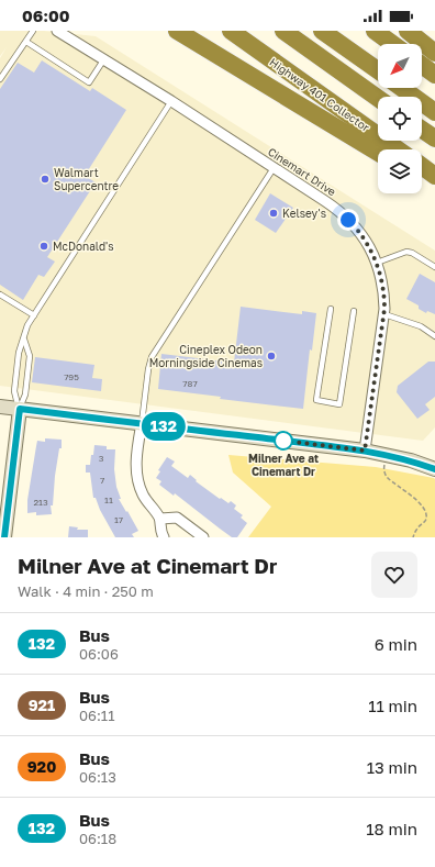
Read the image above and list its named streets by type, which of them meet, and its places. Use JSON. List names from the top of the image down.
{
  "streets": {
    "highway": ["Highway 401 Collector"],
    "street": ["Cinemart Drive"]
  },
  "places": [
    "Walmart Supercentre",
    "Kelsey's",
    "McDonald's",
    "Cineplex Odeon Morningside Cinemas",
    "Milner Ave at Cinemart Dr"
  ],
  "lines": ["bus line 132"],
  "house_numbers": [
    "795",
    "787",
    "3",
    "7",
    "11",
    "213",
    "17"
  ],
  "north": "bottom left",
  "page": {
    "status": "06:00",
    "on_map": "132",
    "heading": ["Milner Ave at Cinemart Dr", "Walk · 4 min · 250 m"],
    "list": [
      {
        "mark": "132",
        "name": "Bus",
        "note": "06:06",
        "value": "6 min"
      },
      {
        "mark": "921",
        "name": "Bus",
        "note": "06:11",
        "value": "11 min"
      },
      {
        "mark": "920",
        "name": "Bus",
        "note": "06:13",
        "value": "13 min"
      },
      {
        "mark": "132",
        "name": "Bus",
        "note": "06:18",
        "value": "18 min"
      }
    ]
  }
}
